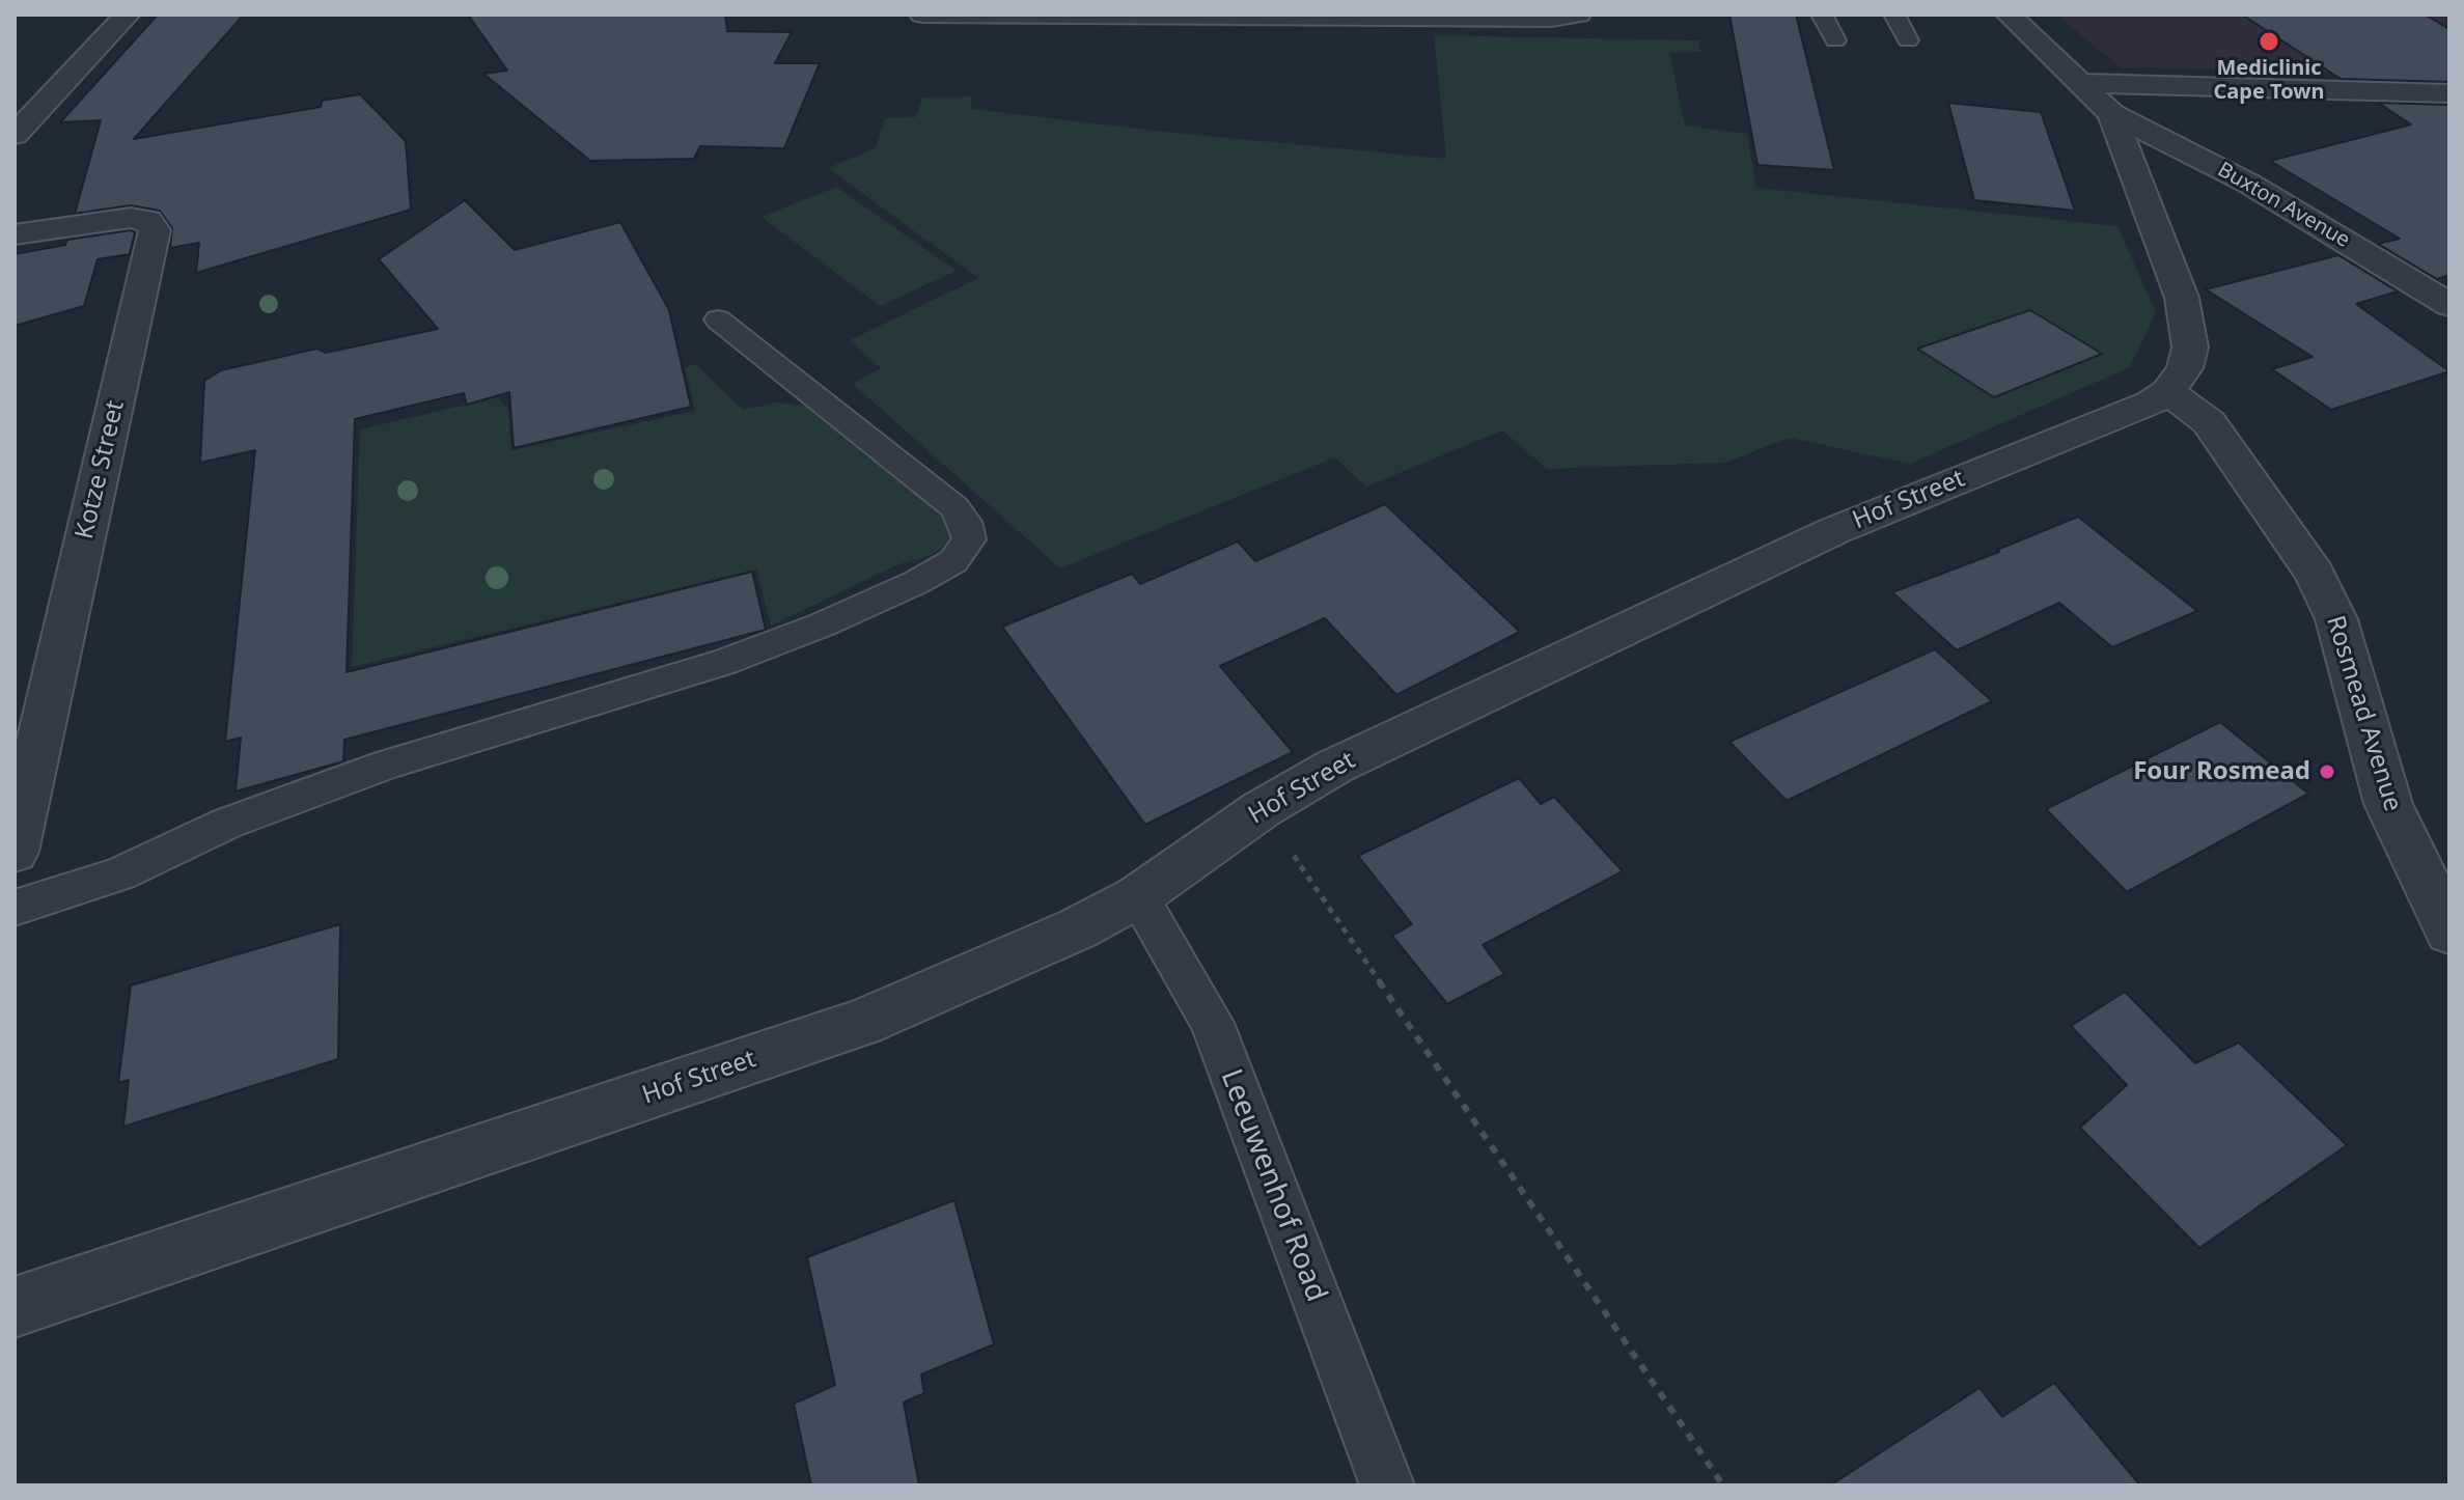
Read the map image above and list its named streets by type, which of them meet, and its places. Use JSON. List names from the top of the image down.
{
  "streets": {
    "street": [
      "Buxton Avenue",
      "Kotze Street",
      "Hof Street",
      "Rosmead Avenue"
    ],
    "lane": ["Leeuwenhof Road"]
  },
  "crossings": [
    ["Hof Street", "Rosmead Avenue"],
    ["Hof Street", "Leeuwenhof Road"]
  ],
  "places": ["Mediclinic Cape Town", "Four Rosmead"]
}
